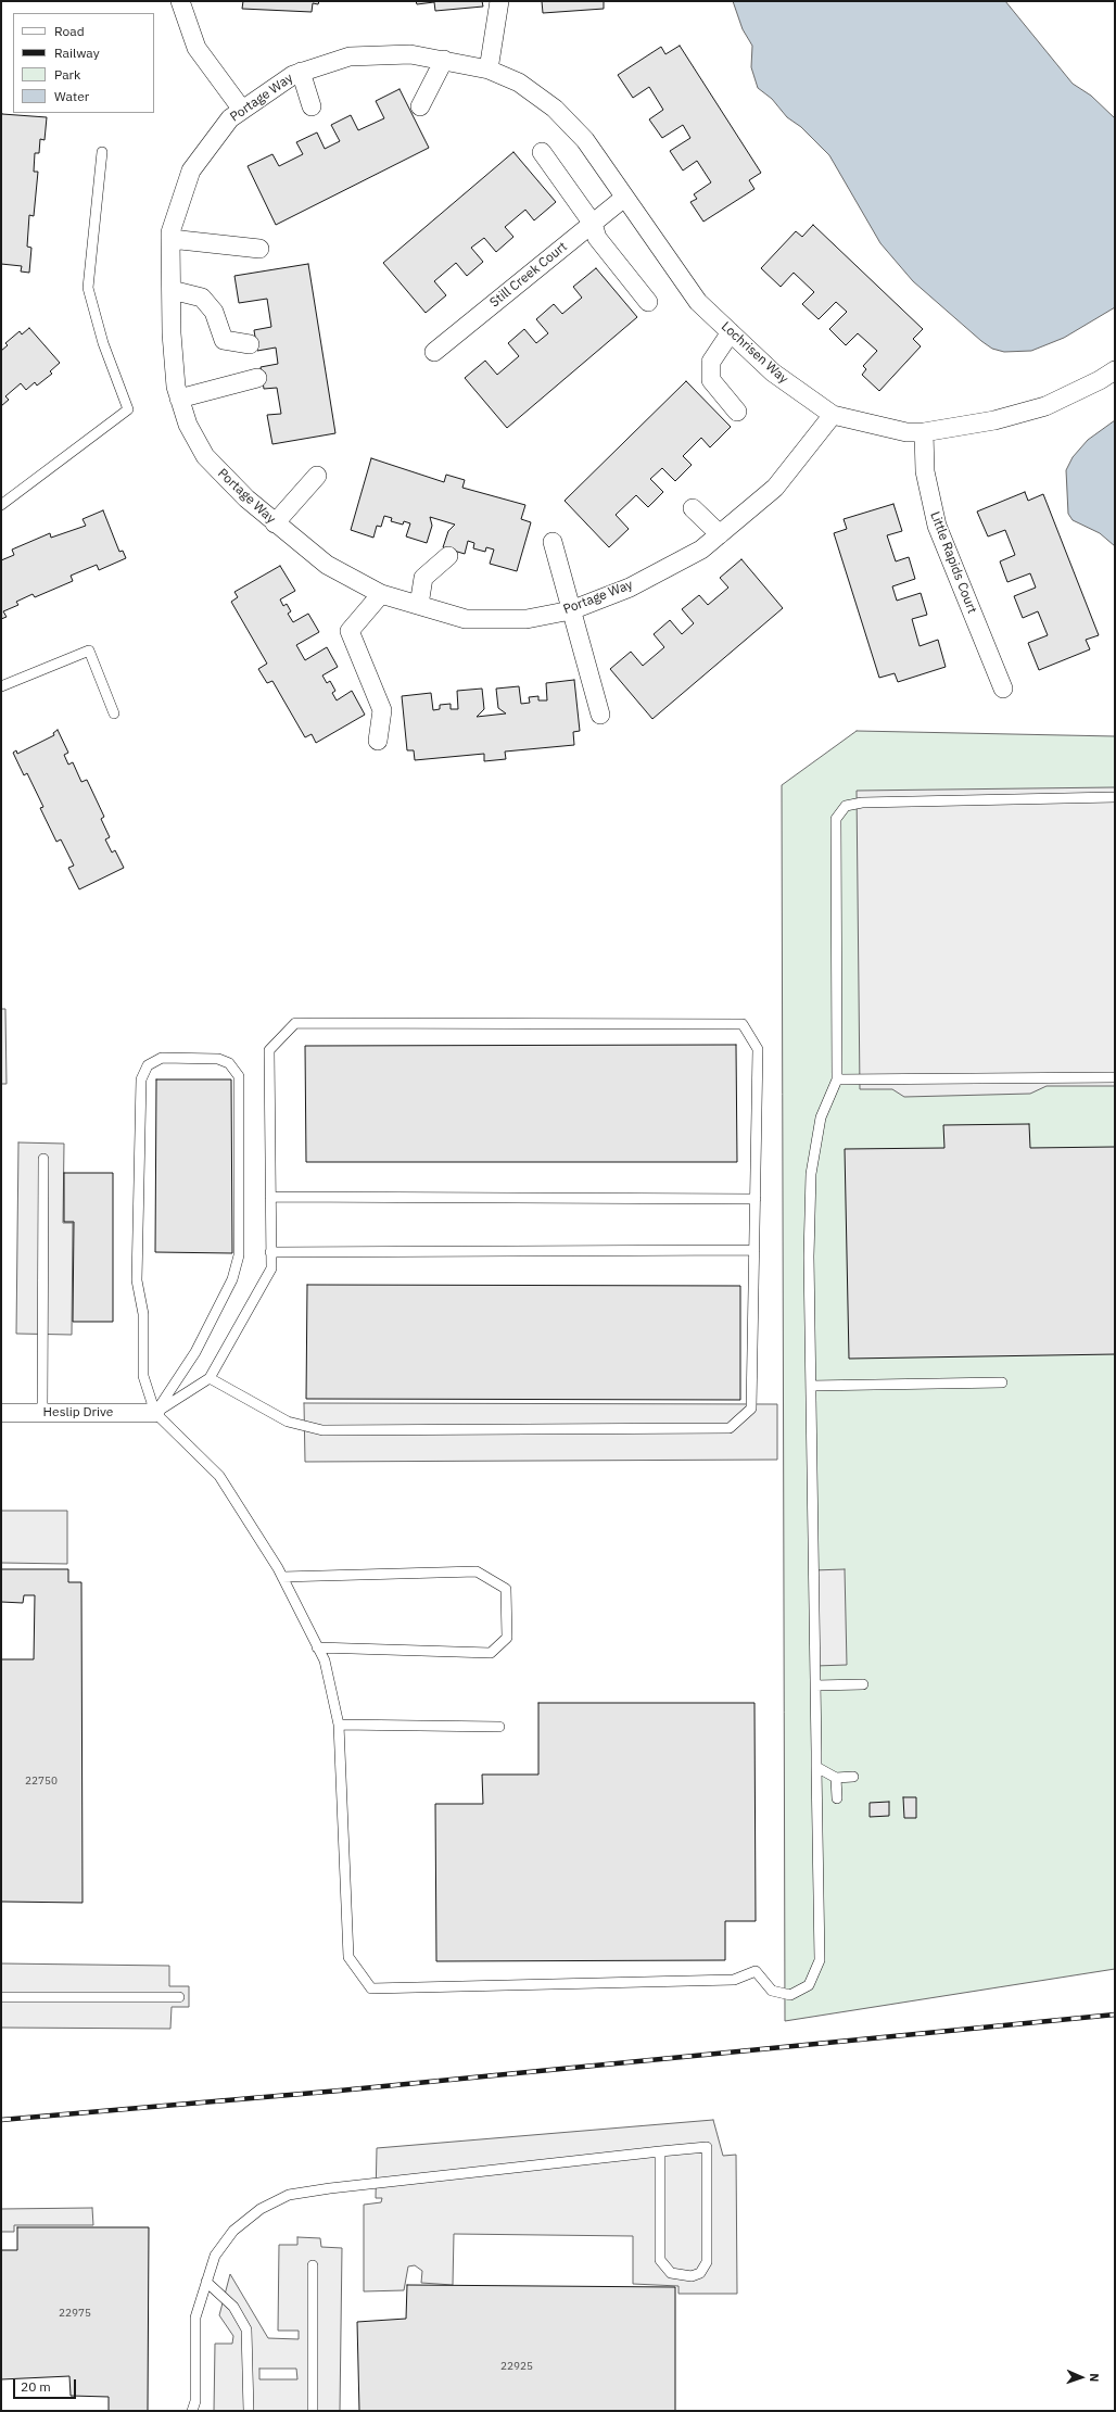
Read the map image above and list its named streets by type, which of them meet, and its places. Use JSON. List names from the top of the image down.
{
  "streets": {
    "street": [
      "Portage Way",
      "Still Creek Court",
      "Lochrisen Way",
      "Little Rapids Court",
      "Heslip Drive"
    ]
  },
  "crossings": [
    ["Portage Way", "Lochrisen Way"],
    ["Still Creek Court", "Lochrisen Way"],
    ["Lochrisen Way", "Little Rapids Court"]
  ],
  "house_numbers": ["22750", "22975", "22925"],
  "legend": [
    "Road",
    "Railway",
    "Park",
    "Water"
  ],
  "scale_bar": "20 m",
  "north": "right"
}
